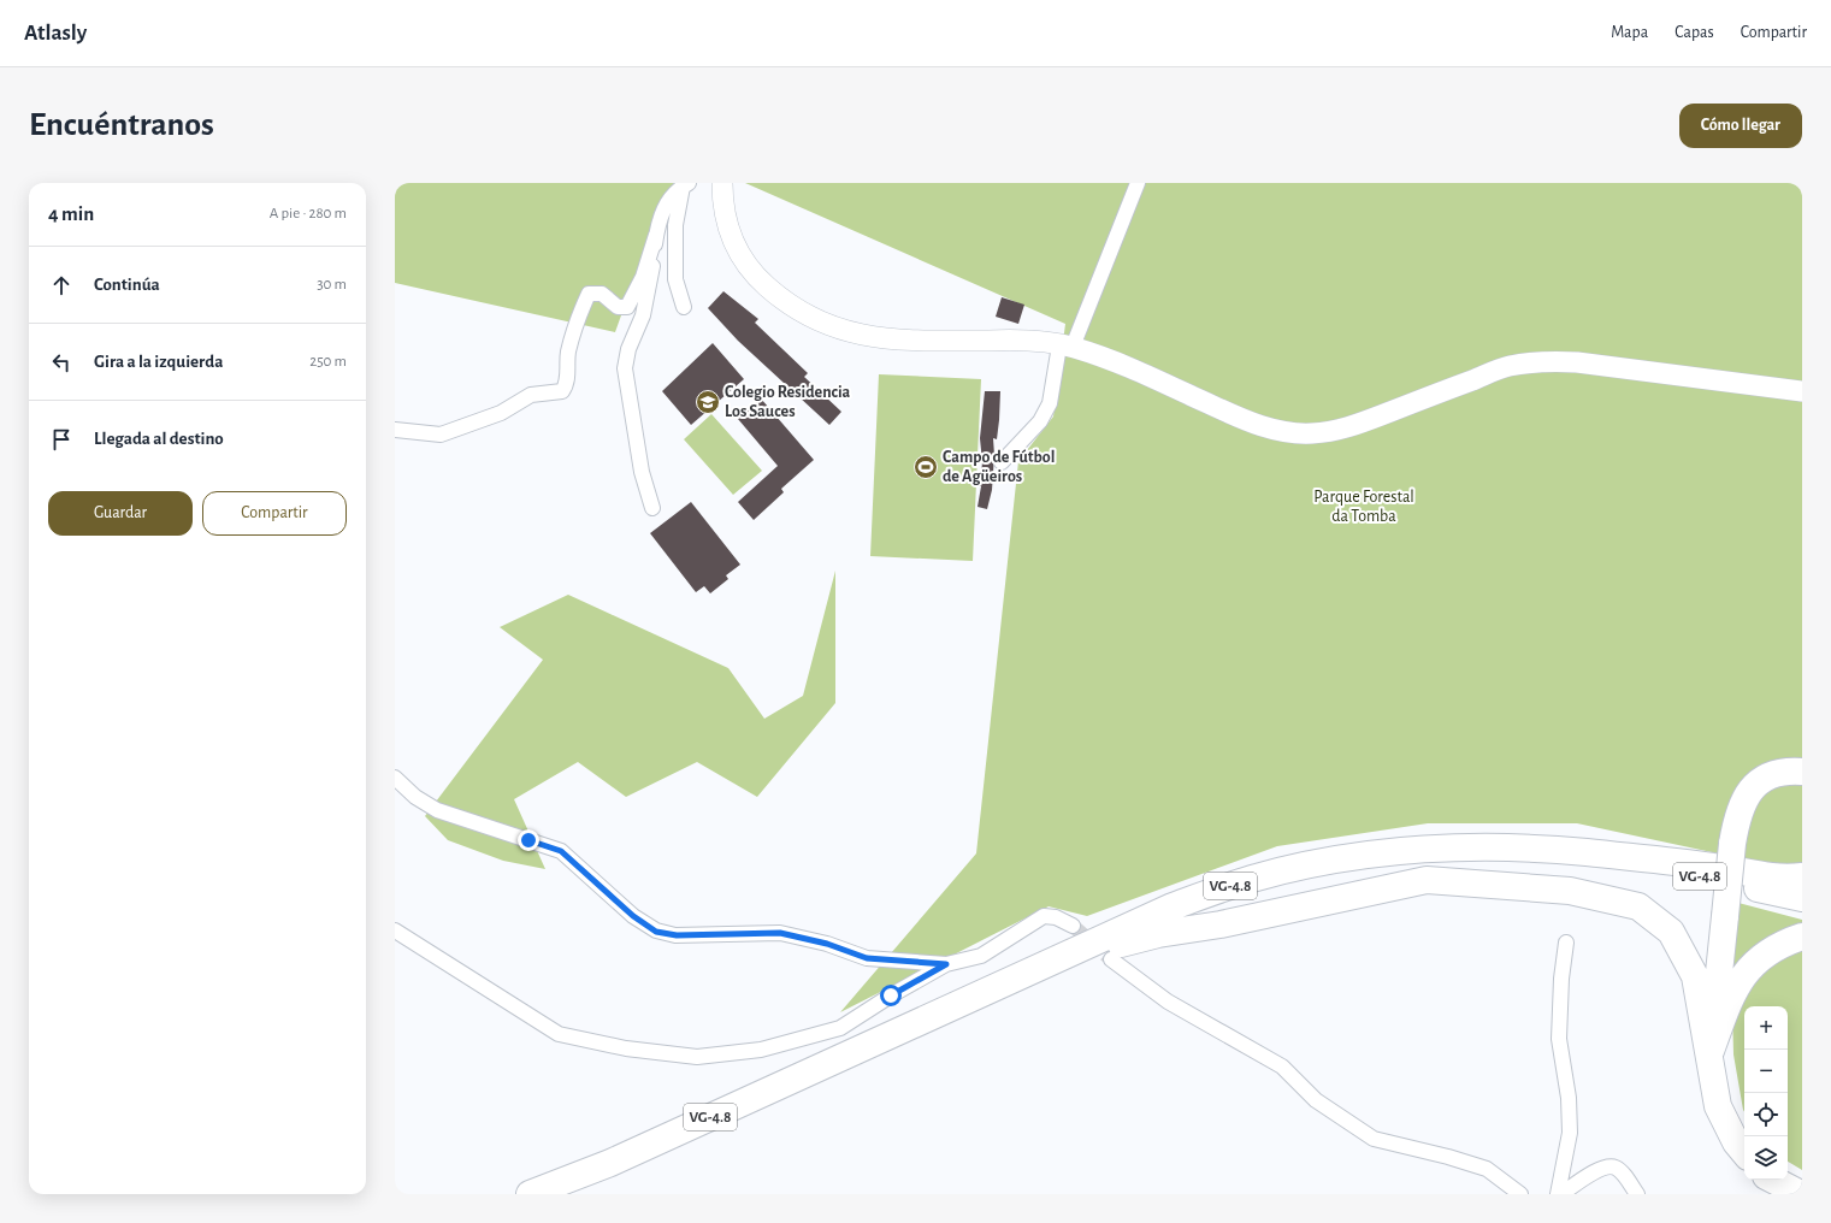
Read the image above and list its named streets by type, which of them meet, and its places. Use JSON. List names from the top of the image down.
{
  "streets": {
    "highway": ["VG-4.8"]
  },
  "parks": ["Parque Forestal da Tomba"],
  "places": {
    "school or university": ["Colegio Residencia Los Sauces"],
    "sports": ["Campo de Fútbol de Agüeiros"]
  },
  "page": {
    "header": "Atlasly",
    "nav": ["Mapa", "Capas", "Compartir"],
    "buttons": [
      "Cómo llegar",
      ["Guardar", "Compartir"]
    ],
    "title": "Encuéntranos",
    "heading": ["4 min", "A pie · 280 m"],
    "list": [
      ["Continúa", "30 m"],
      ["Gira a la izquierda", "250 m"],
      "Llegada al destino"
    ],
    "map_buttons": ["+", "−"]
  }
}
